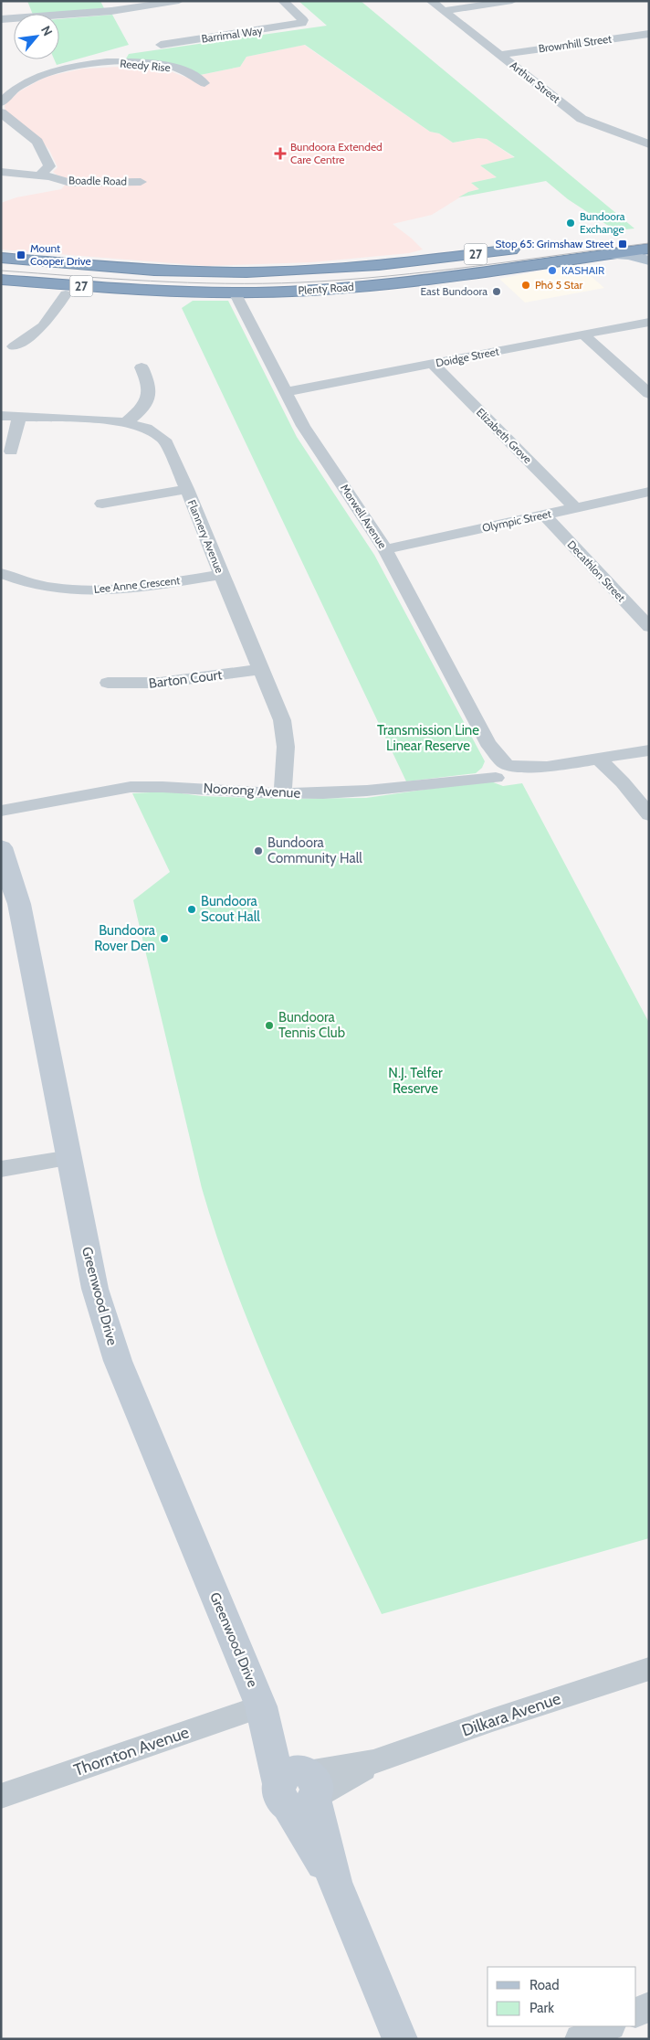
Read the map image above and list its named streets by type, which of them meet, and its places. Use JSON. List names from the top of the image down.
{
  "streets": {
    "highway": ["27", "Plenty Road"],
    "street": [
      "Barrimal Way",
      "Brownhill Street",
      "Reedy Rise",
      "Arthur Street",
      "Boadle Road",
      "Doidge Street",
      "Elizabeth Grove",
      "Morwell Avenue",
      "Olympic Street",
      "Flannery Avenue",
      "Decathlon Street",
      "Lee Anne Crescent",
      "Barton Court",
      "Noorong Avenue",
      "Greenwood Drive",
      "Dilkara Avenue",
      "Thornton Avenue"
    ]
  },
  "crossings": [
    ["Brownhill Street", "Arthur Street"],
    ["Plenty Road", "Morwell Avenue"],
    ["Doidge Street", "Elizabeth Grove"],
    ["Doidge Street", "Morwell Avenue"],
    ["Elizabeth Grove", "Olympic Street"],
    ["Morwell Avenue", "Olympic Street"],
    ["Morwell Avenue", "Noorong Avenue"],
    ["Olympic Street", "Decathlon Street"],
    ["Flannery Avenue", "Lee Anne Crescent"],
    ["Flannery Avenue", "Barton Court"],
    ["Flannery Avenue", "Noorong Avenue"],
    ["Greenwood Drive", "Dilkara Avenue"],
    ["Greenwood Drive", "Thornton Avenue"]
  ],
  "parks": ["Transmission Line Linear Reserve", "N.J. Telfer Reserve"],
  "places": {
    "health": ["Bundoora Extended Care Centre"],
    "other": [
      "Bundoora Exchange",
      "KASHAIR",
      "Phở 5 Star",
      "East Bundoora",
      "Bundoora Community Hall",
      "Bundoora Scout Hall",
      "Bundoora Rover Den",
      "Bundoora Tennis Club"
    ],
    "transit": ["Stop 65: Grimshaw Street", "Mount Cooper Drive"]
  },
  "legend": ["Road", "Park"],
  "north": "top right"
}
